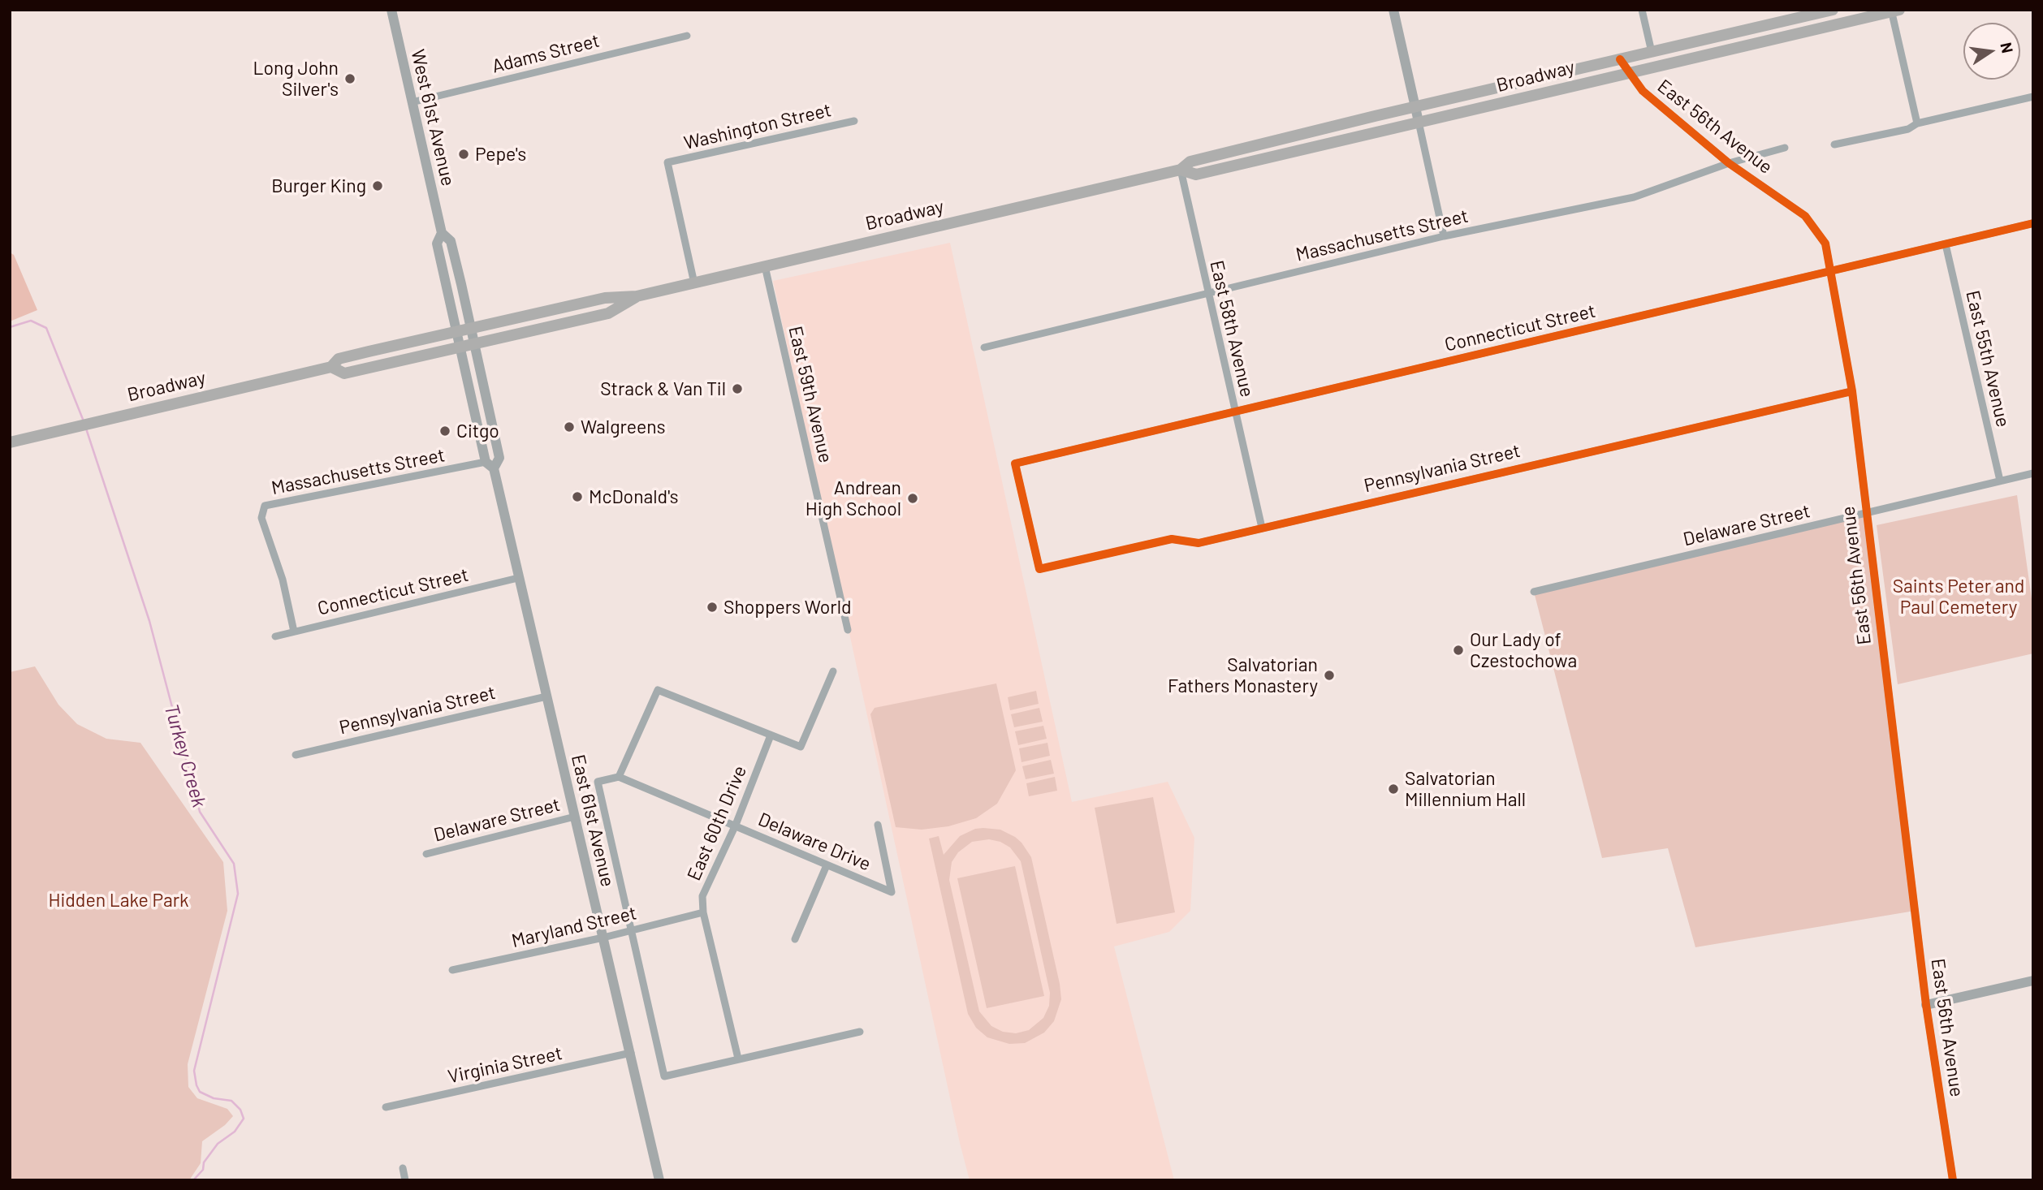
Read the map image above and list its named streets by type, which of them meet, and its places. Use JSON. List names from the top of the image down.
{
  "streets": {
    "main road": ["Broadway", "West 61st Avenue", "East 61st Avenue"],
    "street": [
      "Adams Street",
      "Washington Street",
      "East 56th Avenue",
      "Massachusetts Street",
      "Connecticut Street",
      "East 58th Avenue",
      "East 55th Avenue",
      "East 59th Avenue",
      "Pennsylvania Street",
      "Delaware Street",
      "East 60th Drive",
      "Delaware Drive",
      "Maryland Street",
      "Virginia Street"
    ]
  },
  "crossings": [
    ["Adams Street", "West 61st Avenue"],
    ["Broadway", "West 61st Avenue"],
    ["Broadway", "Washington Street"],
    ["Broadway", "East 56th Avenue"],
    ["Broadway", "East 58th Avenue"],
    ["Broadway", "East 59th Avenue"],
    ["Broadway", "East 61st Avenue"],
    ["West 61st Avenue", "East 61st Avenue"],
    ["East 56th Avenue", "Massachusetts Street"],
    ["East 56th Avenue", "Connecticut Street"],
    ["East 56th Avenue", "Pennsylvania Street"],
    ["East 56th Avenue", "Delaware Street"],
    ["Massachusetts Street", "Connecticut Street"],
    ["Massachusetts Street", "East 58th Avenue"],
    ["Massachusetts Street", "East 61st Avenue"],
    ["Connecticut Street", "East 58th Avenue"],
    ["Connecticut Street", "East 55th Avenue"],
    ["Connecticut Street", "Pennsylvania Street"],
    ["Connecticut Street", "East 61st Avenue"],
    ["East 58th Avenue", "Pennsylvania Street"],
    ["East 55th Avenue", "Delaware Street"],
    ["Pennsylvania Street", "East 61st Avenue"],
    ["Delaware Street", "East 61st Avenue"],
    ["East 61st Avenue", "Maryland Street"],
    ["East 61st Avenue", "Virginia Street"],
    ["East 60th Drive", "Delaware Drive"],
    ["East 60th Drive", "Maryland Street"]
  ],
  "water": ["Turkey Creek"],
  "parks": ["Saints Peter and Paul Cemetery", "Hidden Lake Park"],
  "places": [
    "Long John Silver's",
    "Pepe's",
    "Burger King",
    "Strack & Van Til",
    "Walgreens",
    "Citgo",
    "McDonald's",
    "Andrean High School",
    "Shoppers World",
    "Our Lady of Czestochowa",
    "Salvatorian Fathers Monastery",
    "Salvatorian Millennium Hall"
  ],
  "north": "right"
}
